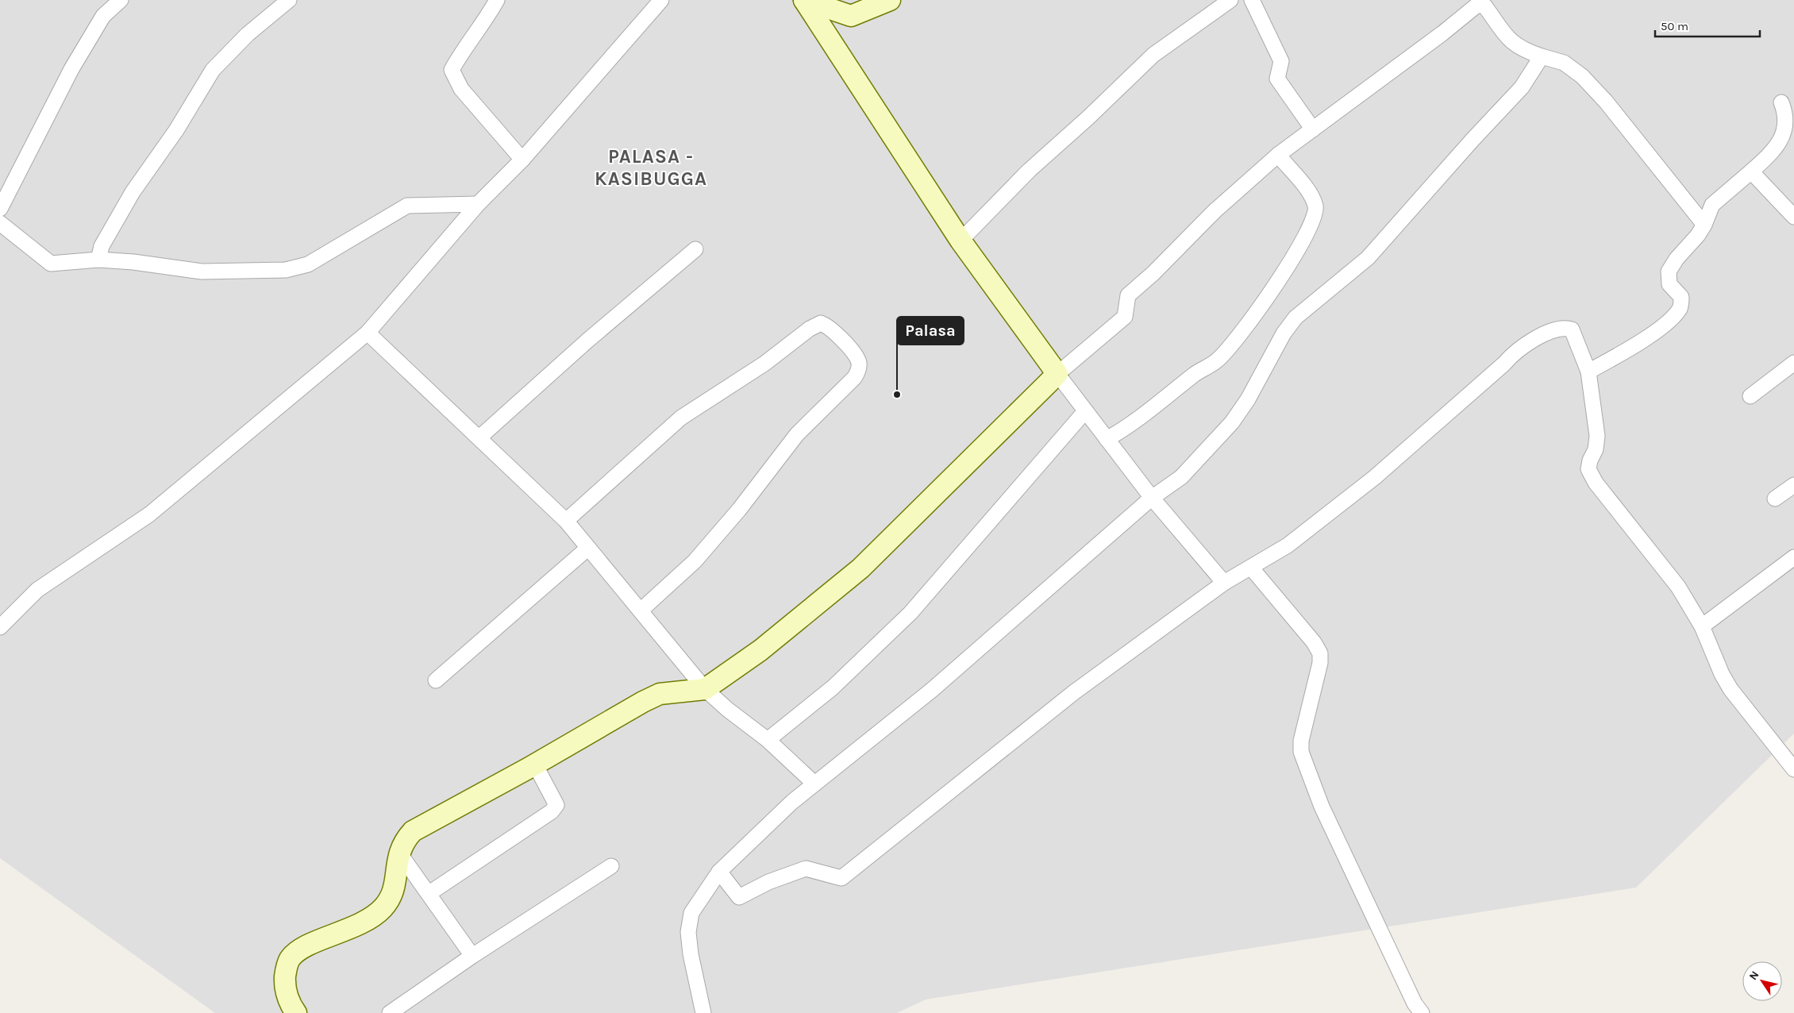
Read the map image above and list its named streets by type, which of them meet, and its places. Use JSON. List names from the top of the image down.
{
  "districts": ["PALASA - KASIBUGGA"],
  "places": ["Palasa"],
  "scale_bar": "50 m",
  "north": "top left"
}
